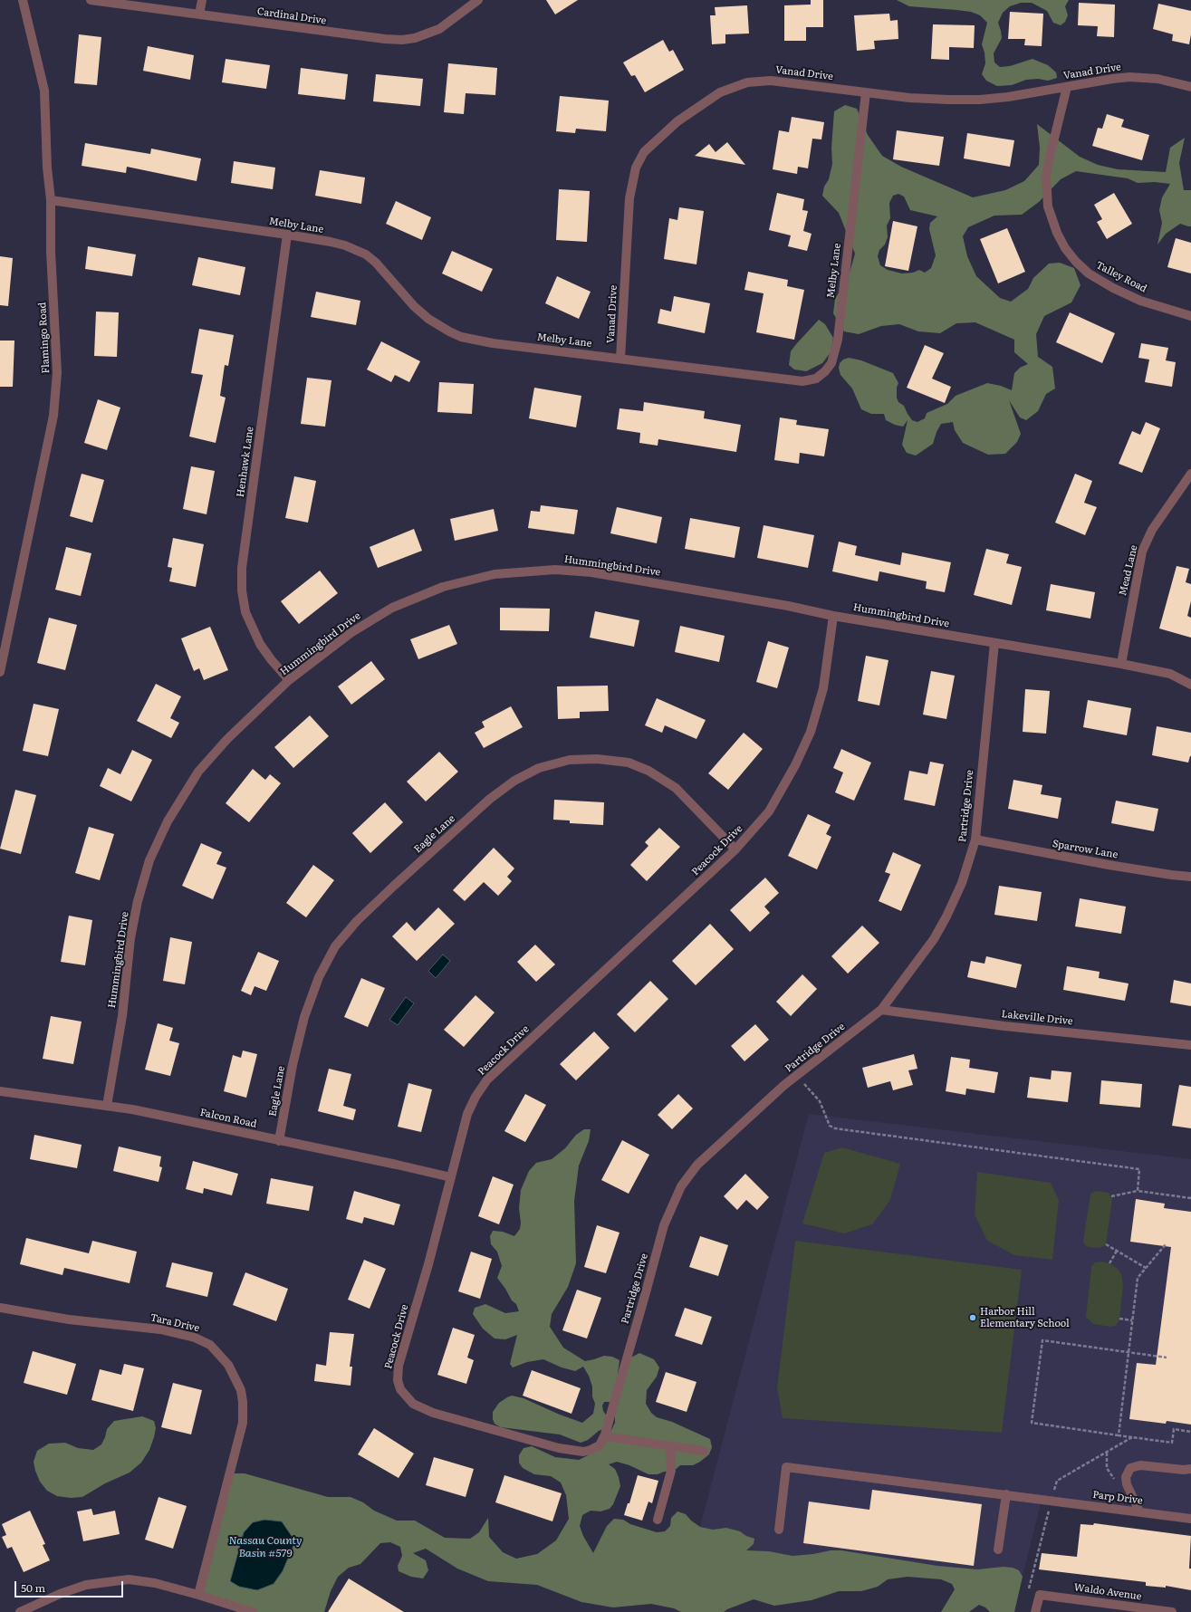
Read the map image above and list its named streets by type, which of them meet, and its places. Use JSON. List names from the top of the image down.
{
  "streets": {
    "street": [
      "Cardinal Drive",
      "Vanad Drive",
      "Melby Lane",
      "Talley Road",
      "Flamingo Road",
      "Henhawk Lane",
      "Hummingbird Drive",
      "Mead Lane",
      "Partridge Drive",
      "Eagle Lane",
      "Sparrow Lane",
      "Peacock Drive",
      "Lakeville Drive",
      "Falcon Road",
      "Tara Drive",
      "Parp Drive",
      "Waldo Avenue"
    ]
  },
  "crossings": [
    ["Vanad Drive", "Melby Lane"],
    ["Vanad Drive", "Talley Road"],
    ["Melby Lane", "Flamingo Road"],
    ["Melby Lane", "Henhawk Lane"],
    ["Henhawk Lane", "Hummingbird Drive"],
    ["Hummingbird Drive", "Mead Lane"],
    ["Hummingbird Drive", "Partridge Drive"],
    ["Hummingbird Drive", "Peacock Drive"],
    ["Hummingbird Drive", "Falcon Road"],
    ["Partridge Drive", "Sparrow Lane"],
    ["Partridge Drive", "Peacock Drive"],
    ["Partridge Drive", "Lakeville Drive"],
    ["Eagle Lane", "Peacock Drive"],
    ["Eagle Lane", "Falcon Road"],
    ["Peacock Drive", "Falcon Road"]
  ],
  "water": ["Nassau County Basin #579"],
  "places": ["Harbor Hill Elementary School"],
  "scale_bar": "50 m"
}
